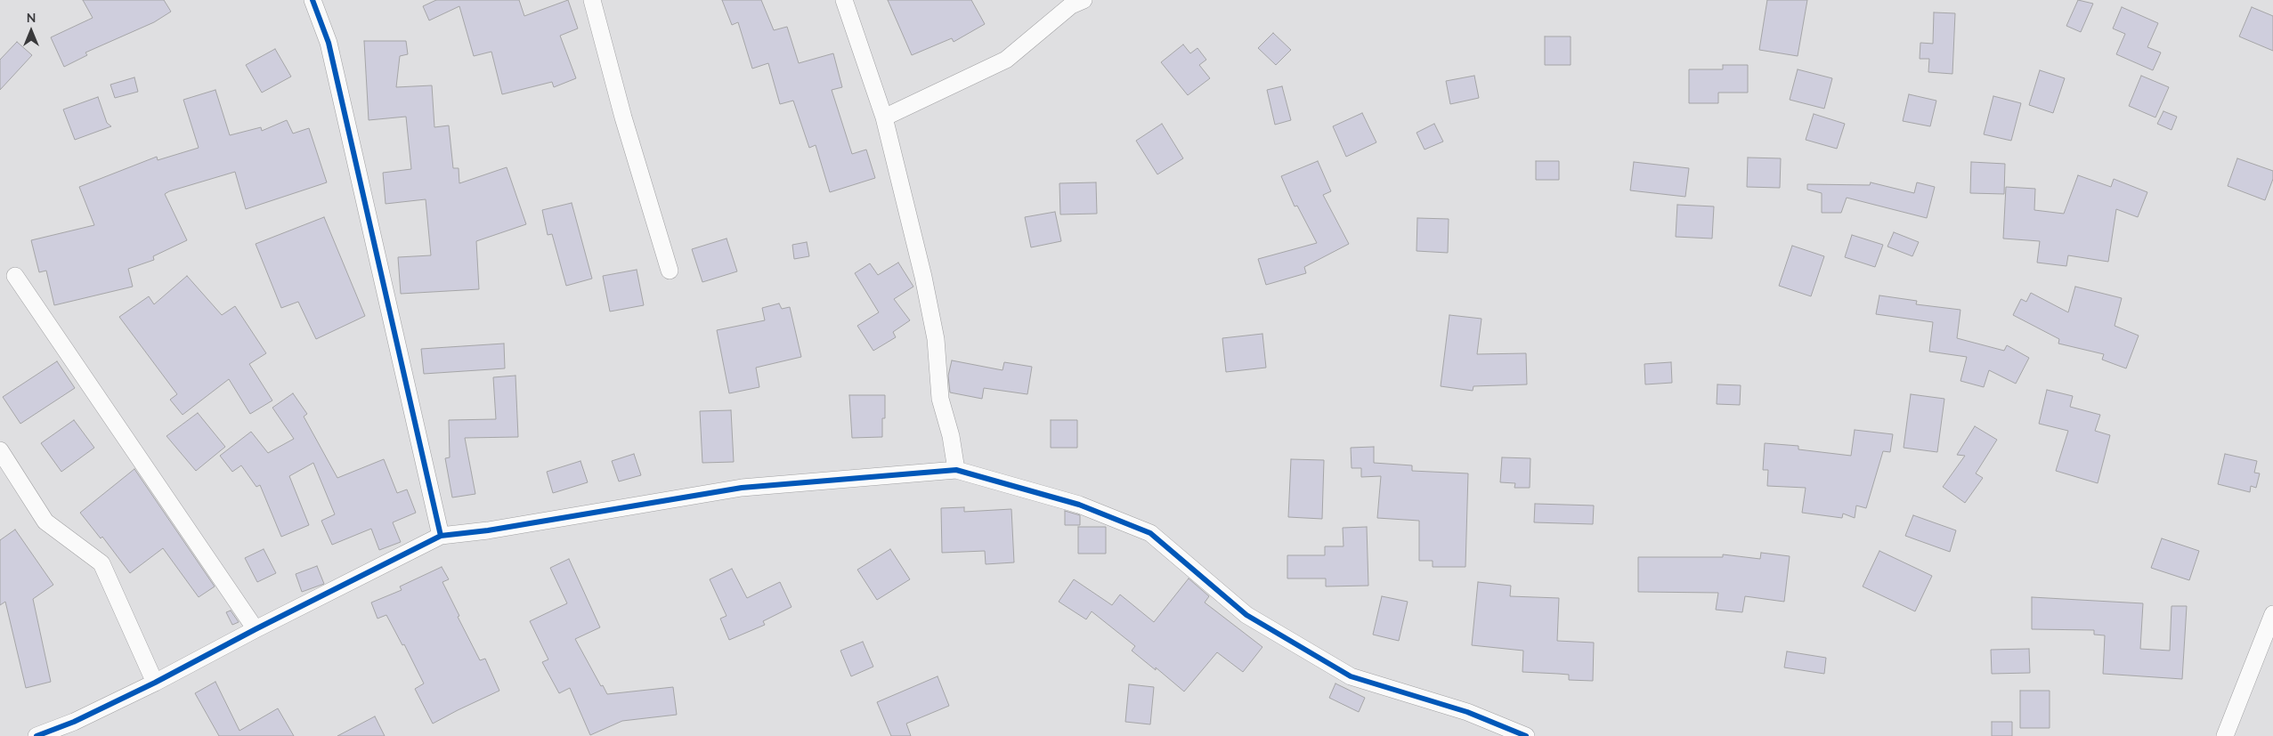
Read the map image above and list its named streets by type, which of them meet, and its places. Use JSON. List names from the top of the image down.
{
  "north": "top"
}
